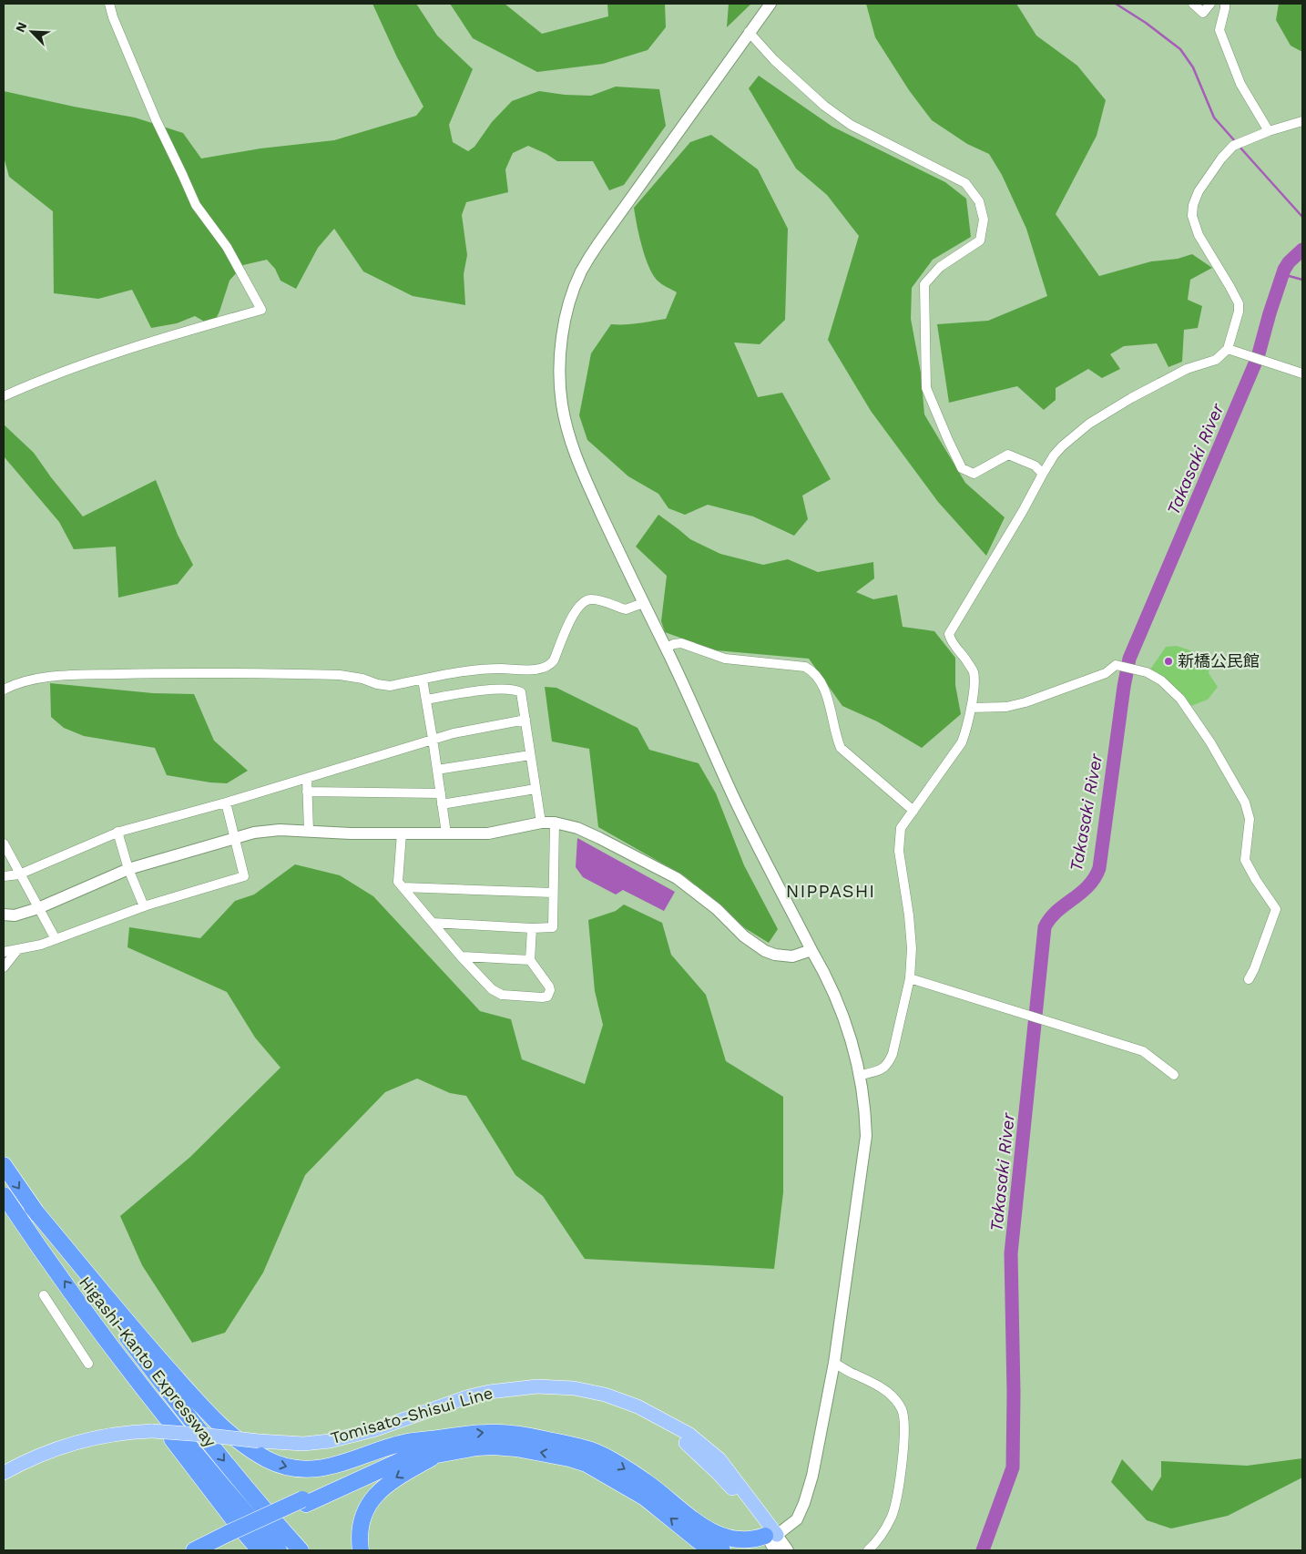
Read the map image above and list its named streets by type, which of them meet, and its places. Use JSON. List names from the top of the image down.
{
  "streets": {
    "highway": ["Higashi-Kanto Expressway"],
    "main road": ["Tomisato-Shisui Line"]
  },
  "districts": ["NIPPASHI"],
  "water": ["Takasaki River"],
  "places": ["新橋公民館"],
  "north": "top left"
}
